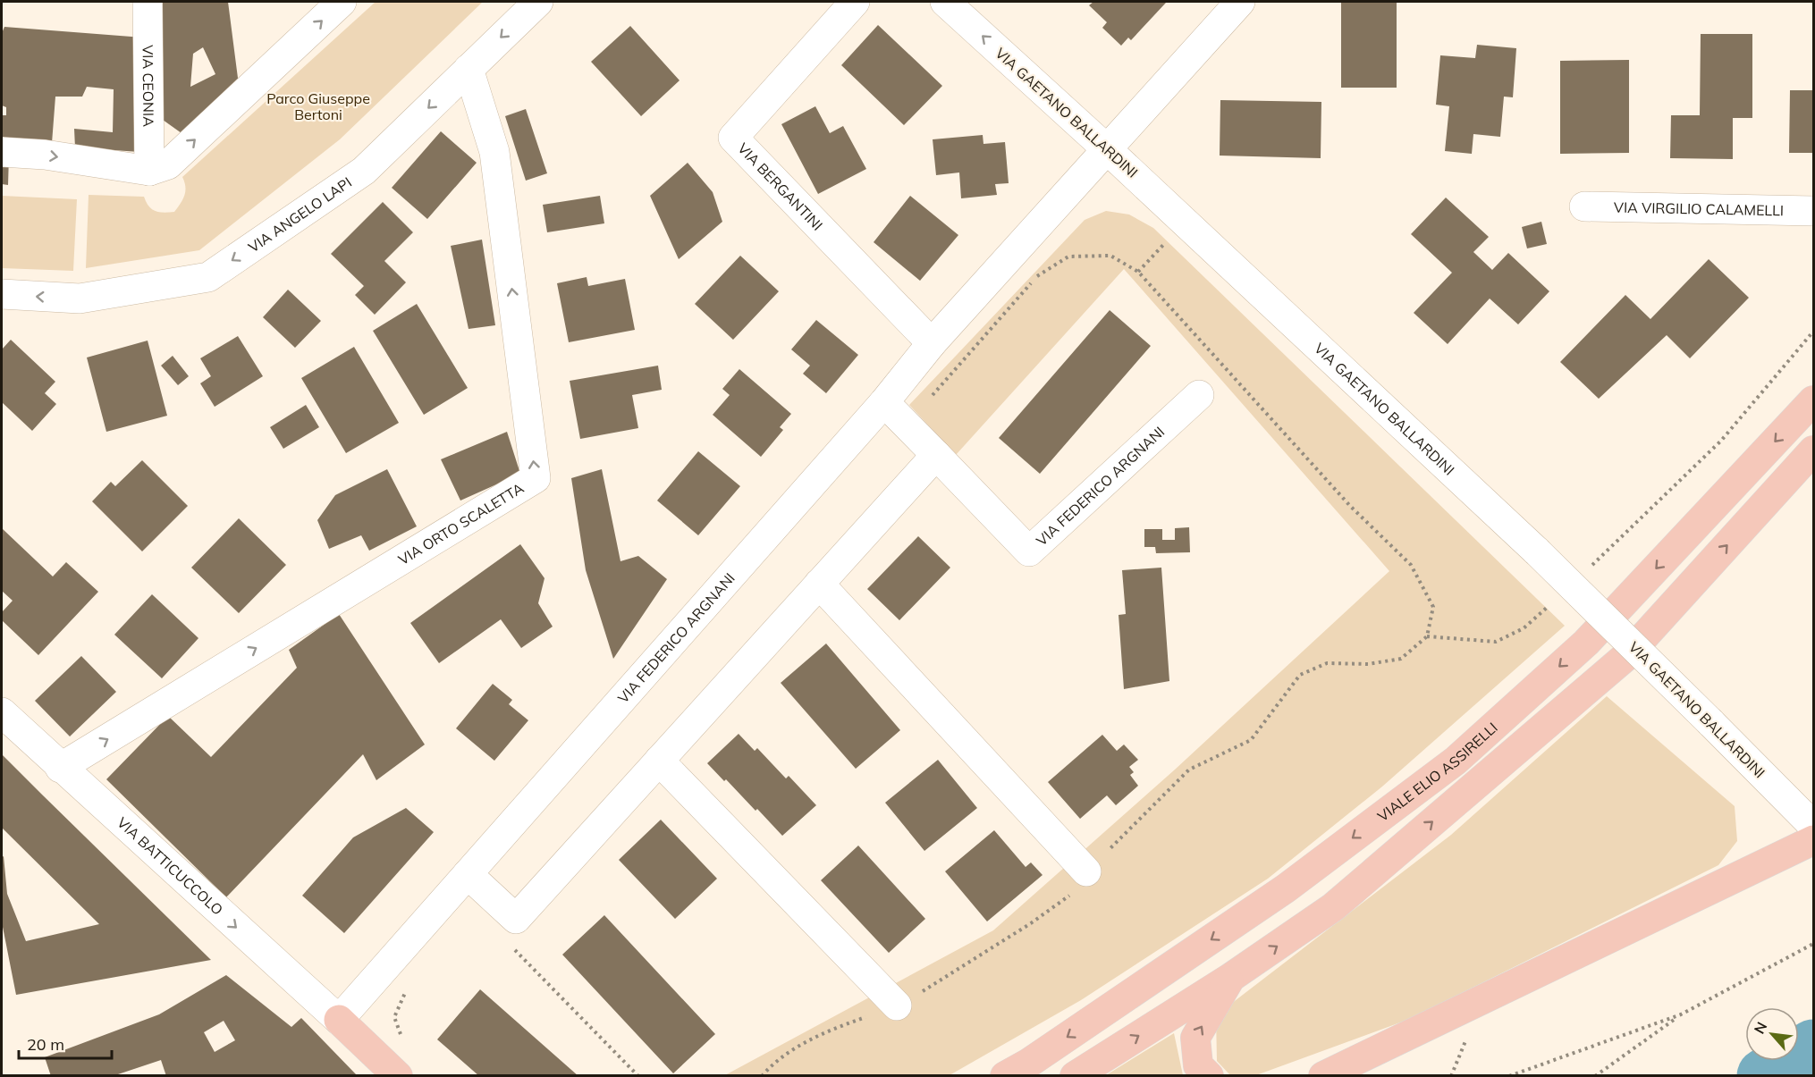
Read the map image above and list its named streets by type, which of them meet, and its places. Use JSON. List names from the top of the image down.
{
  "streets": {
    "main road": ["VIALE ELIO ASSIRELLI"],
    "street": [
      "VIA CEONIA",
      "VIA GAETANO BALLARDINI",
      "VIA BERGANTINI",
      "VIA VIRGILIO CALAMELLI",
      "VIA ANGELO LAPI",
      "VIA FEDERICO ARGNANI",
      "VIA ORTO SCALETTA",
      "VIA BATTICUCCOLO"
    ]
  },
  "crossings": [
    ["VIA GAETANO BALLARDINI", "VIA FEDERICO ARGNANI"],
    ["VIA BERGANTINI", "VIA FEDERICO ARGNANI"],
    ["VIA ANGELO LAPI", "VIA ORTO SCALETTA"],
    ["VIA FEDERICO ARGNANI", "VIA BATTICUCCOLO"],
    ["VIA ORTO SCALETTA", "VIA BATTICUCCOLO"]
  ],
  "one_way": ["VIA ORTO SCALETTA", "VIA BATTICUCCOLO"],
  "parks": ["Parco Giuseppe Bertoni"],
  "scale_bar": "20 m",
  "north": "top left"
}
